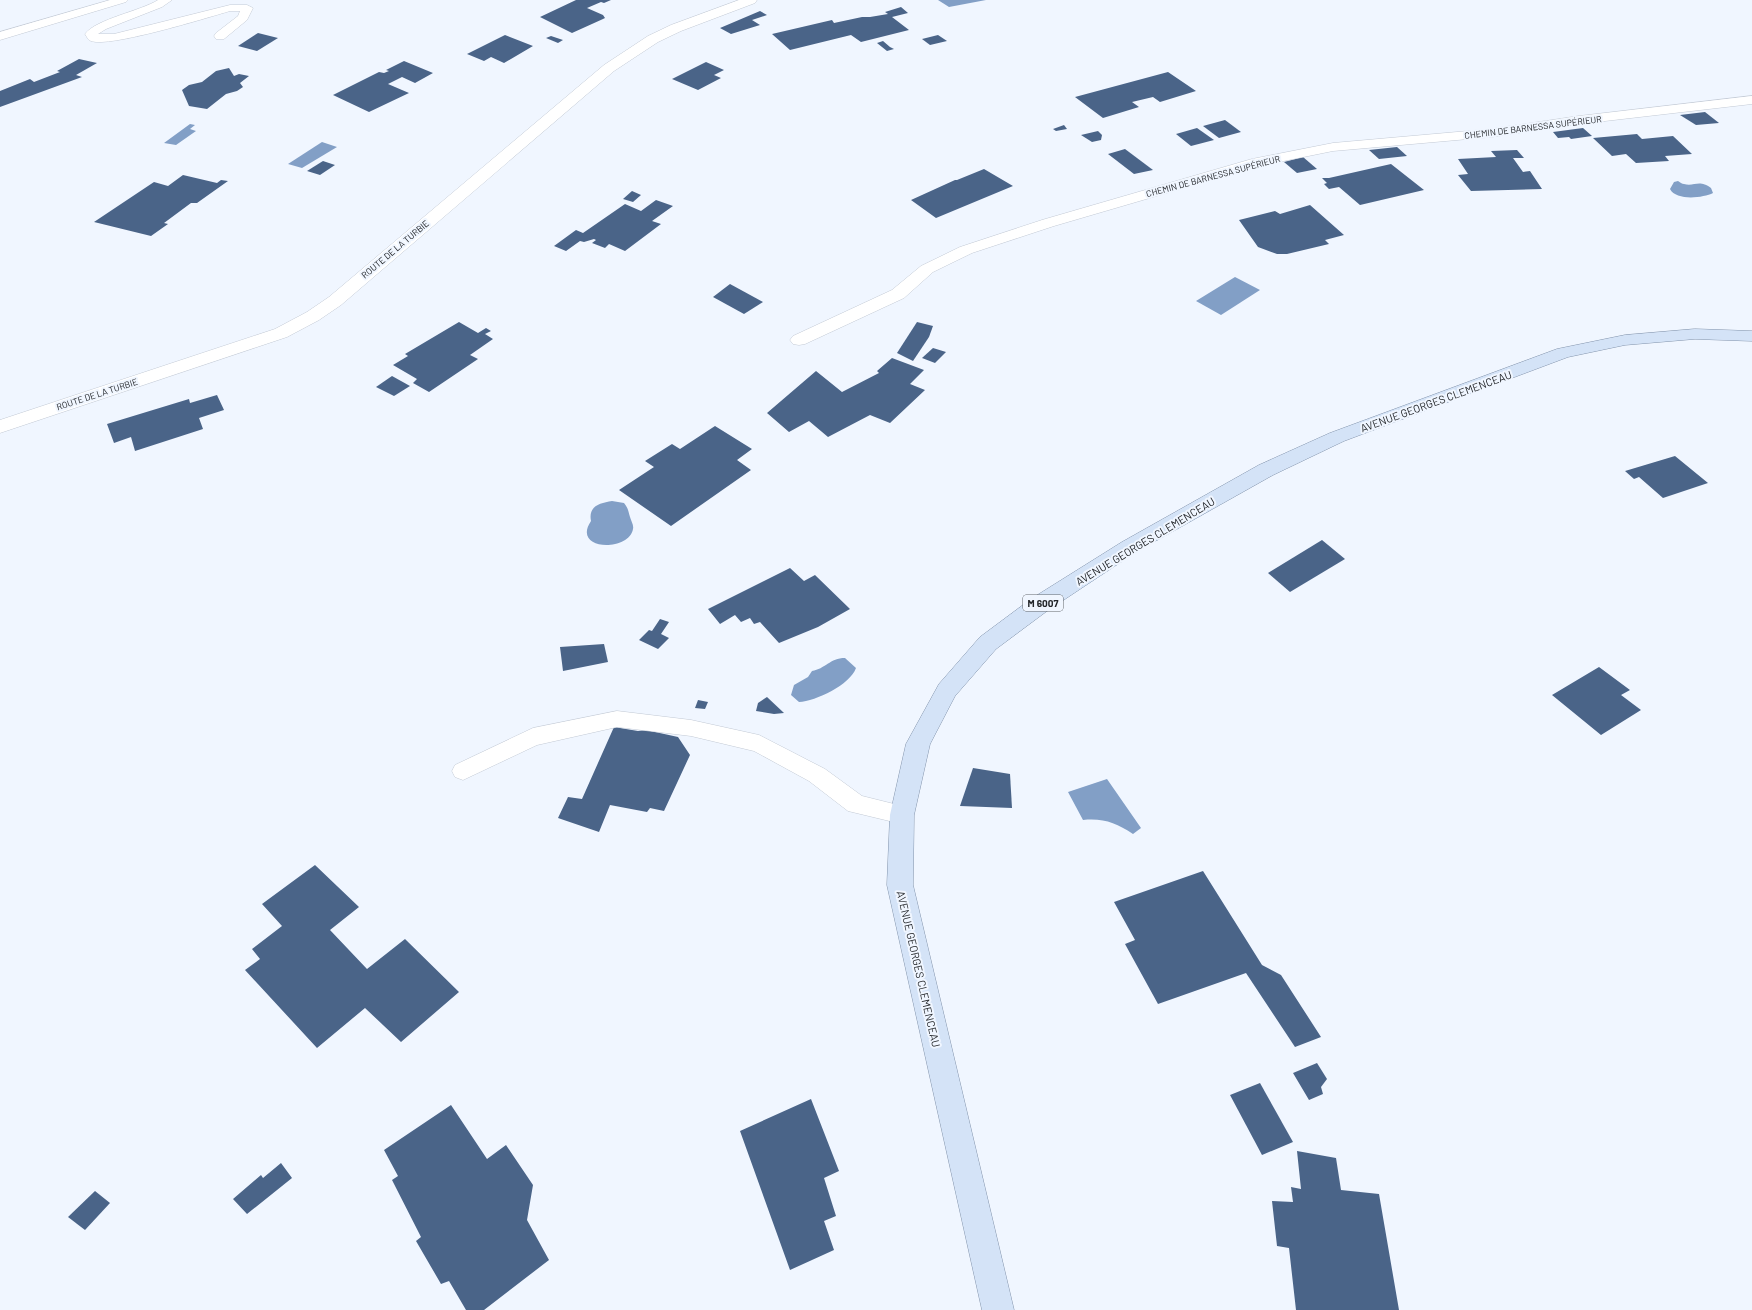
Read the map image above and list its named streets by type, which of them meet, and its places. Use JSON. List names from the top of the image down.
{
  "streets": {
    "main road": ["AVENUE GEORGES CLEMENCEAU", "M 6007"],
    "street": ["CHEMIN DE BARNESSA SUPÉRIEUR", "ROUTE DE LA TURBIE"]
  }
}
